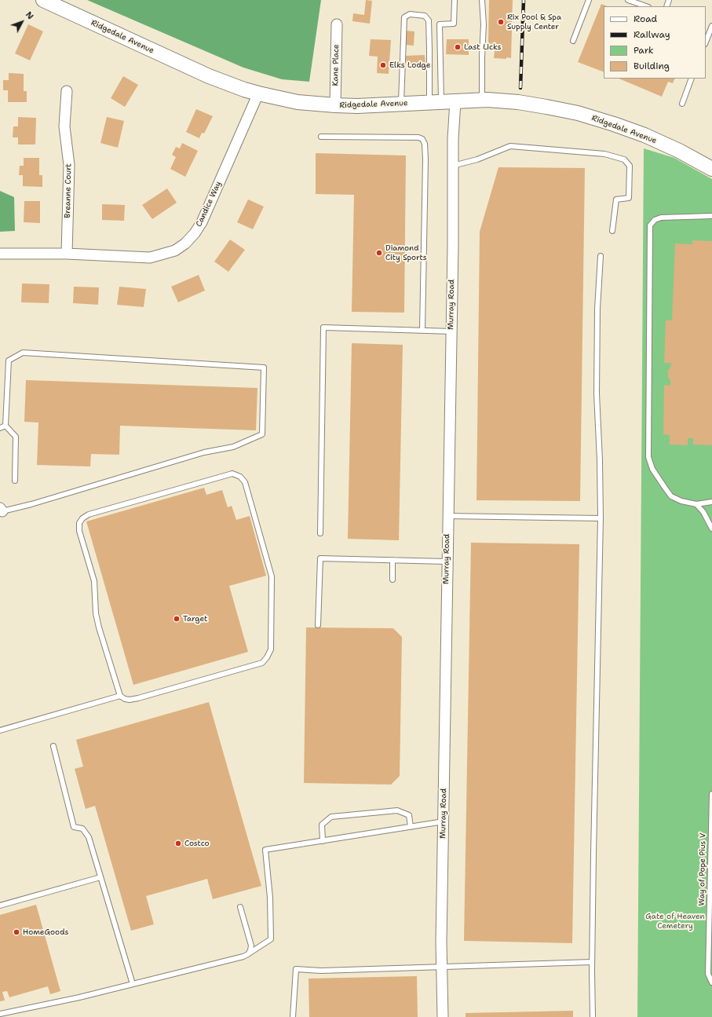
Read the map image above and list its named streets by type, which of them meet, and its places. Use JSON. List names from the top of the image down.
{
  "streets": {
    "main road": ["Ridgedale Avenue"],
    "street": [
      "Kane Place",
      "Breanne Court",
      "Candice Way",
      "Murray Road"
    ],
    "lane": ["Way of Pope Pius V"]
  },
  "crossings": [
    ["Ridgedale Avenue", "Kane Place"],
    ["Ridgedale Avenue", "Candice Way"],
    ["Ridgedale Avenue", "Murray Road"],
    ["Breanne Court", "Candice Way"]
  ],
  "parks": ["Gate of Heaven Cemetery"],
  "places": [
    "Rix Pool & Spa Supply Center",
    "Last Licks",
    "Elks Lodge",
    "Diamond City Sports",
    "Target",
    "Costco",
    "HomeGoods"
  ],
  "legend": [
    "Road",
    "Railway",
    "Park",
    "Building"
  ],
  "north": "top right"
}
